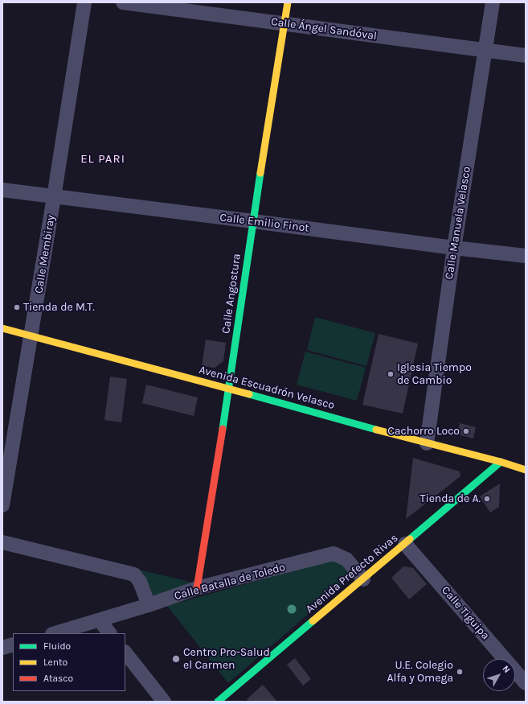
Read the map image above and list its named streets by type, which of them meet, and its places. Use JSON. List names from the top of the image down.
{
  "streets": {
    "street": [
      "Calle Ángel Sandóval",
      "Calle Emilio Finot",
      "Calle Manuela Velasco",
      "Calle Membiray",
      "Calle Angostura",
      "Avenida Escuadrón Velasco",
      "Avenida Prefecto Rivas",
      "Calle Batalla de Toledo",
      "Calle Tiguipa"
    ]
  },
  "crossings": [
    ["Calle Ángel Sandóval", "Calle Manuela Velasco"],
    ["Calle Ángel Sandóval", "Calle Angostura"],
    ["Calle Emilio Finot", "Calle Manuela Velasco"],
    ["Calle Emilio Finot", "Calle Membiray"],
    ["Calle Emilio Finot", "Calle Angostura"],
    ["Calle Manuela Velasco", "Avenida Escuadrón Velasco"],
    ["Calle Membiray", "Avenida Escuadrón Velasco"],
    ["Calle Angostura", "Avenida Escuadrón Velasco"],
    ["Calle Angostura", "Calle Batalla de Toledo"],
    ["Avenida Escuadrón Velasco", "Avenida Prefecto Rivas"],
    ["Avenida Prefecto Rivas", "Calle Batalla de Toledo"],
    ["Avenida Prefecto Rivas", "Calle Tiguipa"]
  ],
  "districts": ["EL PARI"],
  "places": [
    "Tienda de M.T.",
    "Iglesia Tiempo de Cambio",
    "Cachorro Loco",
    "Tienda de A.",
    "Centro Pro-Salud el Carmen",
    "U.E. Colegio Alfa y Omega"
  ],
  "legend": ["Fluido", "Lento", "Atasco"],
  "north": "top right"
}
